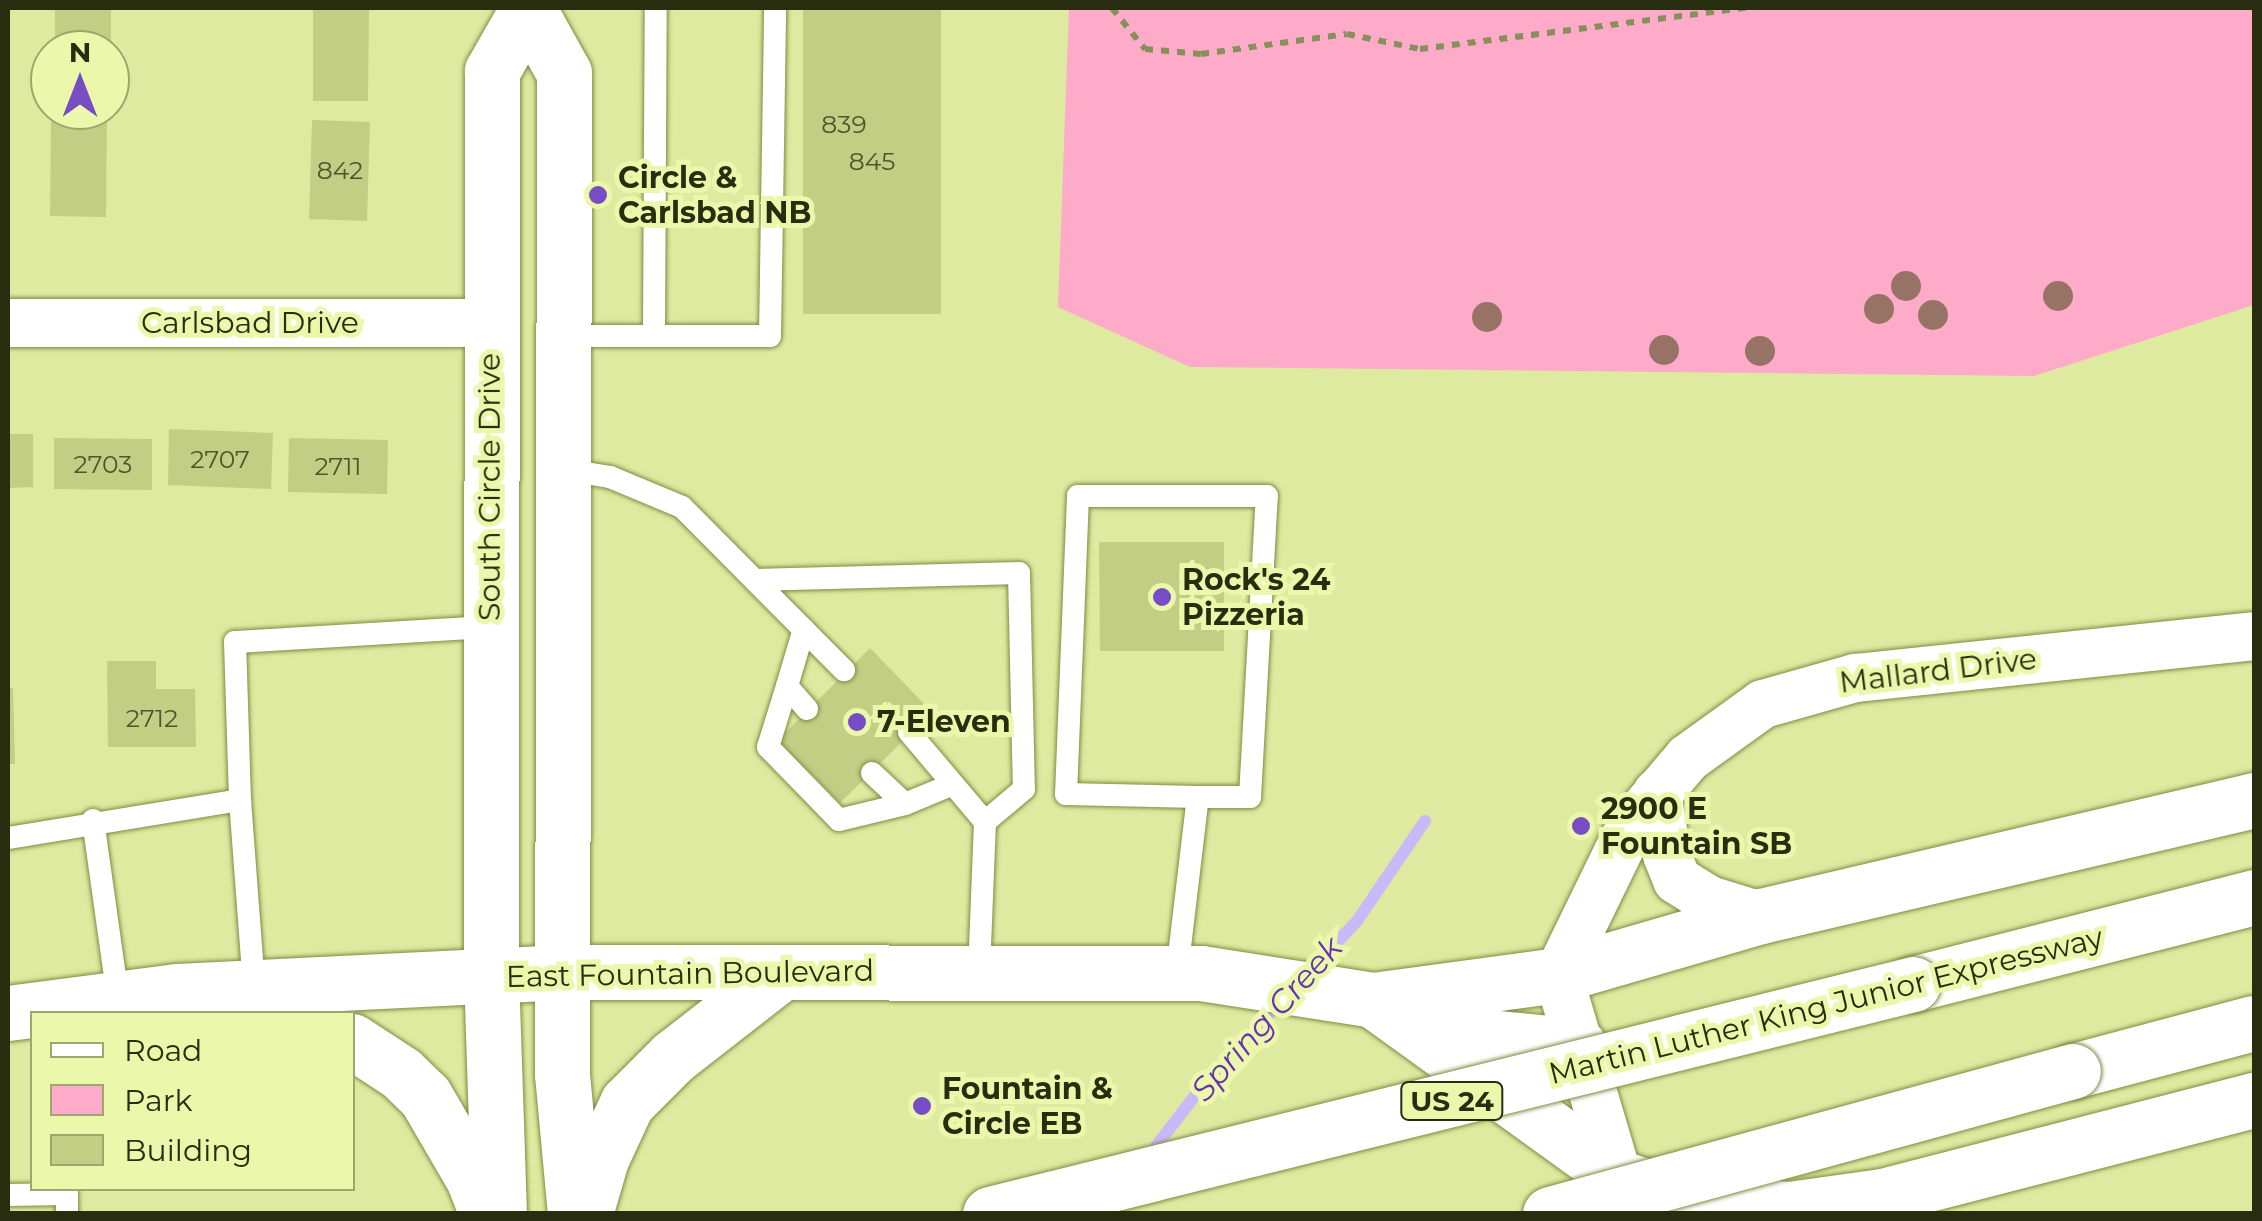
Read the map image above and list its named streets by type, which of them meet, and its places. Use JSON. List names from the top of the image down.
{
  "streets": {
    "main road": [
      "South Circle Drive",
      "East Fountain Boulevard",
      "Martin Luther King Junior Expressway",
      "US 24"
    ],
    "street": ["Carlsbad Drive", "Mallard Drive"]
  },
  "crossings": [
    ["Carlsbad Drive", "South Circle Drive"],
    ["South Circle Drive", "East Fountain Boulevard"],
    ["Mallard Drive", "East Fountain Boulevard"]
  ],
  "water": ["Spring Creek"],
  "places": [
    "Circle & Carlsbad NB",
    "Rock's 24 Pizzeria",
    "7-Eleven",
    "2900 E Fountain SB",
    "Fountain & Circle EB"
  ],
  "house_numbers": [
    "839",
    "845",
    "842",
    "2707",
    "2703",
    "2711",
    "2712"
  ],
  "legend": ["Road", "Park", "Building"],
  "north": "top"
}
